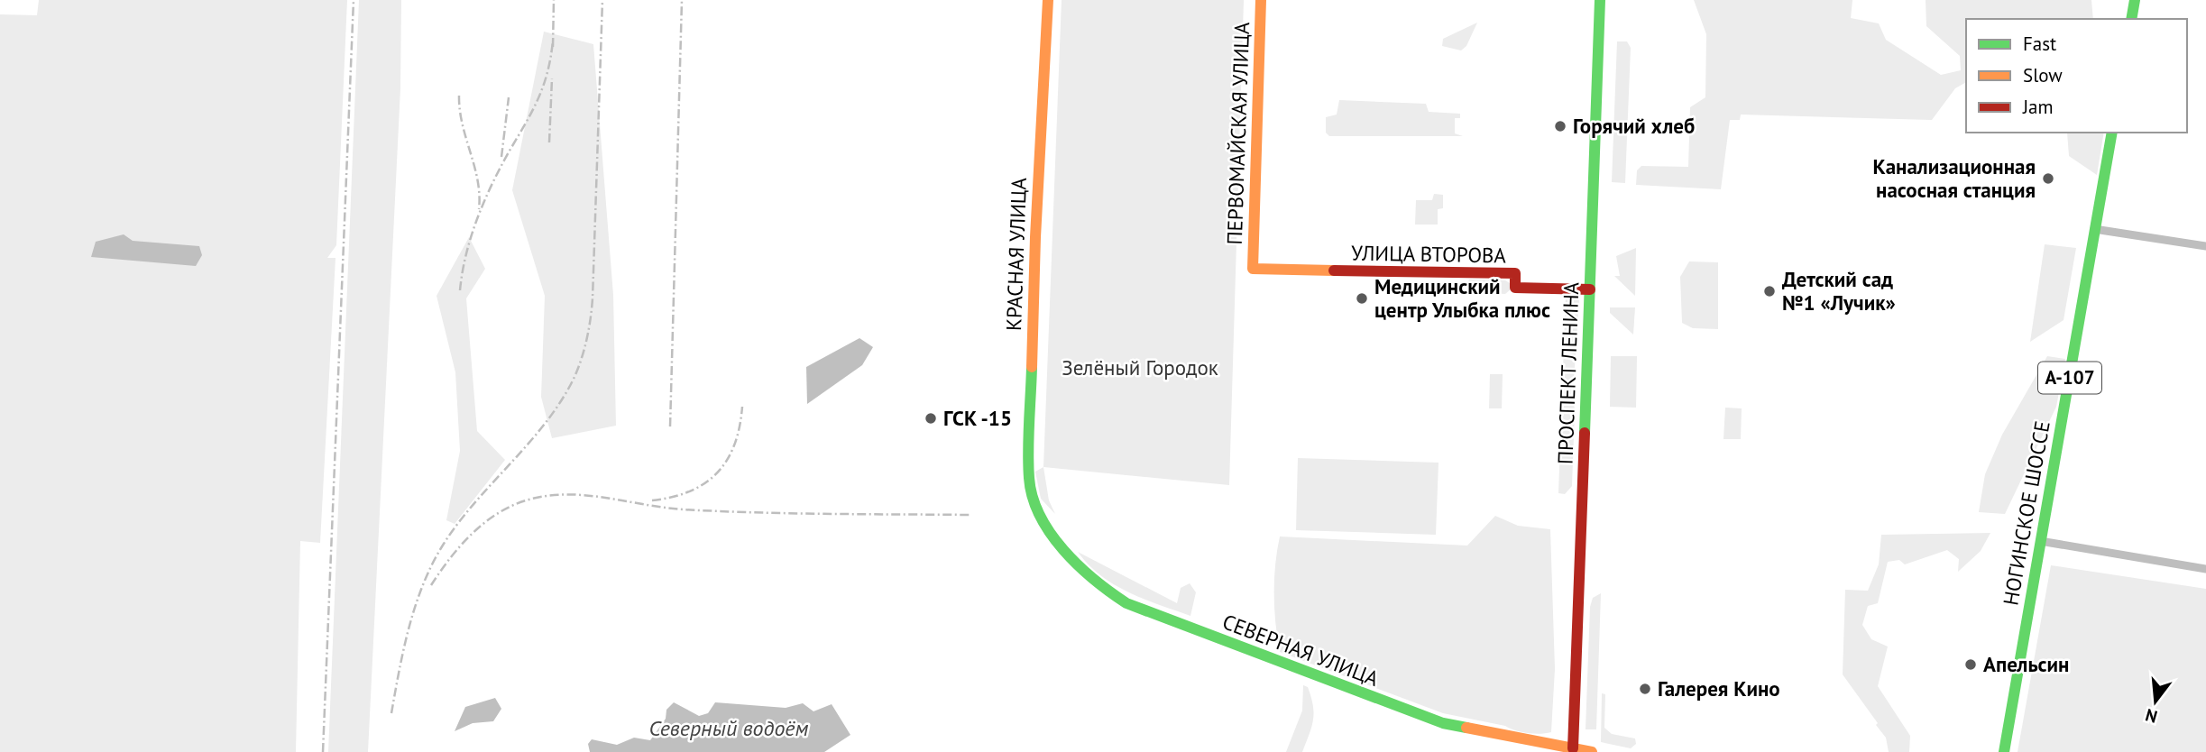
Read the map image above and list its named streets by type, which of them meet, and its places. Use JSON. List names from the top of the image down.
{
  "streets": {
    "main road": [
      "ПЕРВОМАЙСКАЯ УЛИЦА",
      "КРАСНАЯ УЛИЦА",
      "УЛИЦА ВТОРОВА",
      "ПРОСПЕКТ ЛЕНИНА",
      "А-107",
      "НОГИНСКОЕ ШОССЕ",
      "СЕВЕРНАЯ УЛИЦА"
    ]
  },
  "crossings": [
    ["ПЕРВОМАЙСКАЯ УЛИЦА", "УЛИЦА ВТОРОВА"],
    ["КРАСНАЯ УЛИЦА", "СЕВЕРНАЯ УЛИЦА"],
    ["УЛИЦА ВТОРОВА", "ПРОСПЕКТ ЛЕНИНА"],
    ["ПРОСПЕКТ ЛЕНИНА", "СЕВЕРНАЯ УЛИЦА"]
  ],
  "water": ["Северный водоём"],
  "parks": ["Зелёный Городок"],
  "places": [
    "Горячий хлеб",
    "Канализационная насосная станция",
    "Детский сад №1 «Лучик»",
    "Медицинский центр Улыбка плюс",
    "ГСК -15",
    "Апельсин",
    "Галерея Кино"
  ],
  "legend": ["Fast", "Slow", "Jam"],
  "north": "bottom"
}
